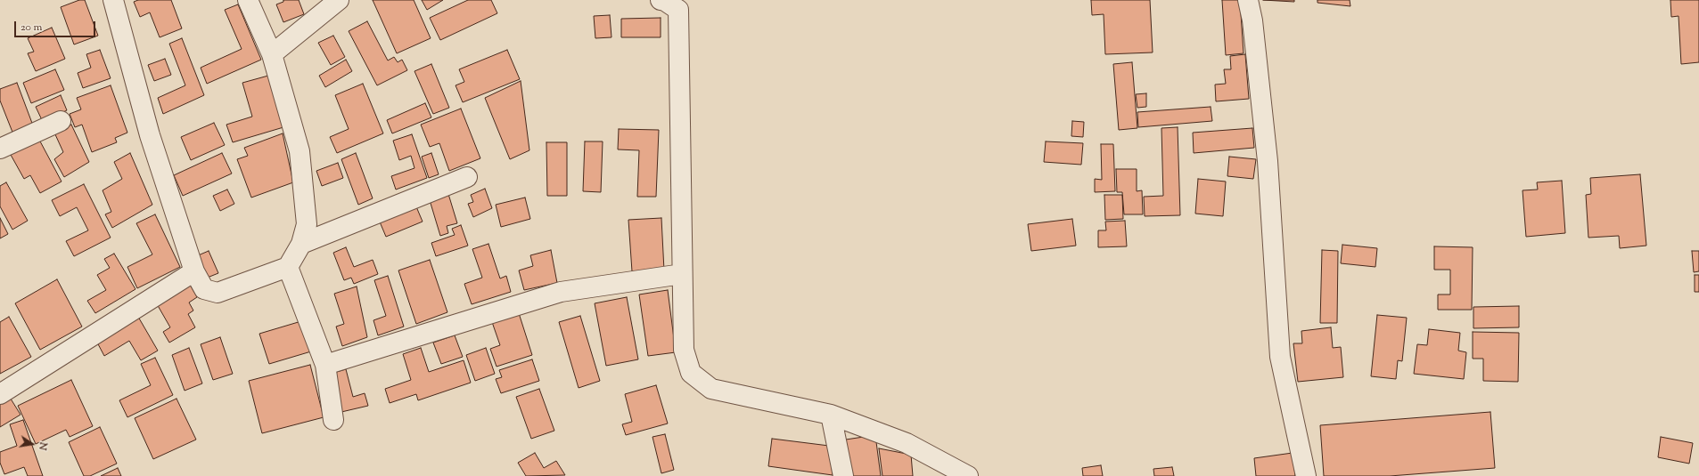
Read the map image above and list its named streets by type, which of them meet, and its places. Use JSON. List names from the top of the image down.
{
  "scale_bar": "20 m",
  "north": "right"
}
